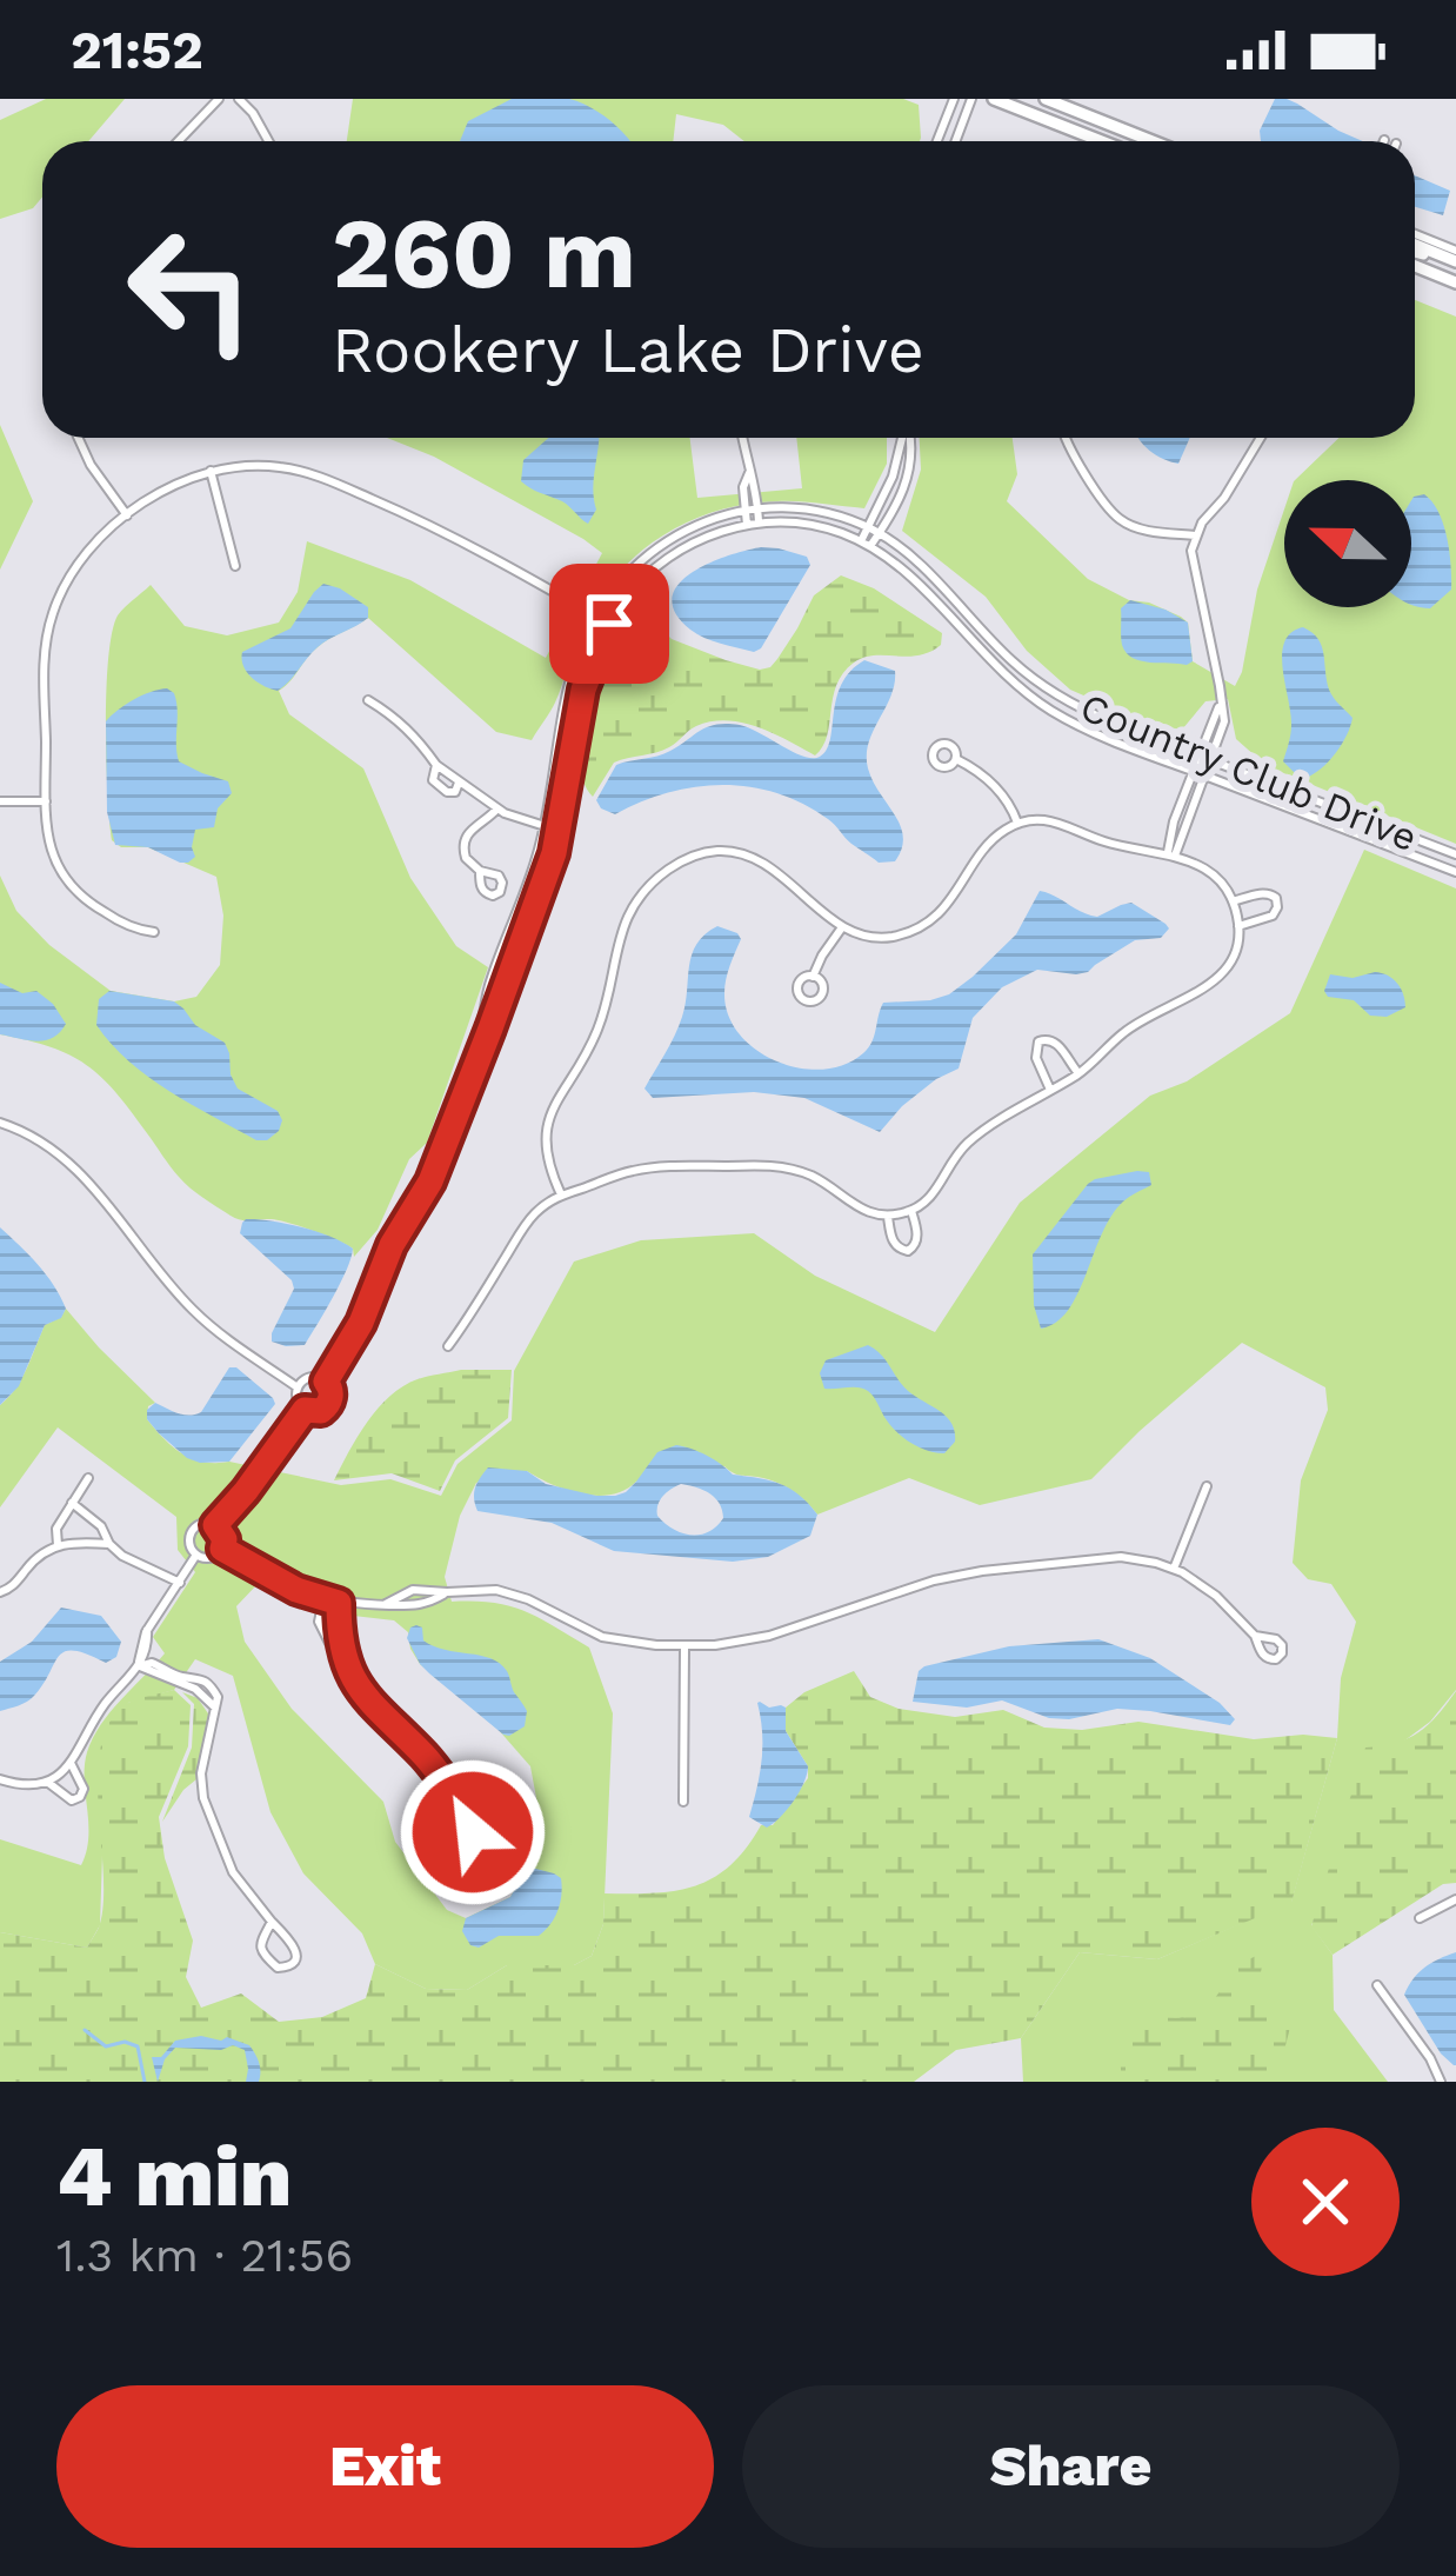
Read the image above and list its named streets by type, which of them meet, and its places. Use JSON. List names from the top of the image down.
{
  "streets": {
    "street": ["Country Club Drive"]
  },
  "north": "left",
  "page": {
    "status": "21:52",
    "turn": ["260 m", "Rookery Lake Drive"],
    "heading": ["4 min", "1.3 km · 21:56"],
    "buttons": ["Exit", "Share"]
  }
}
